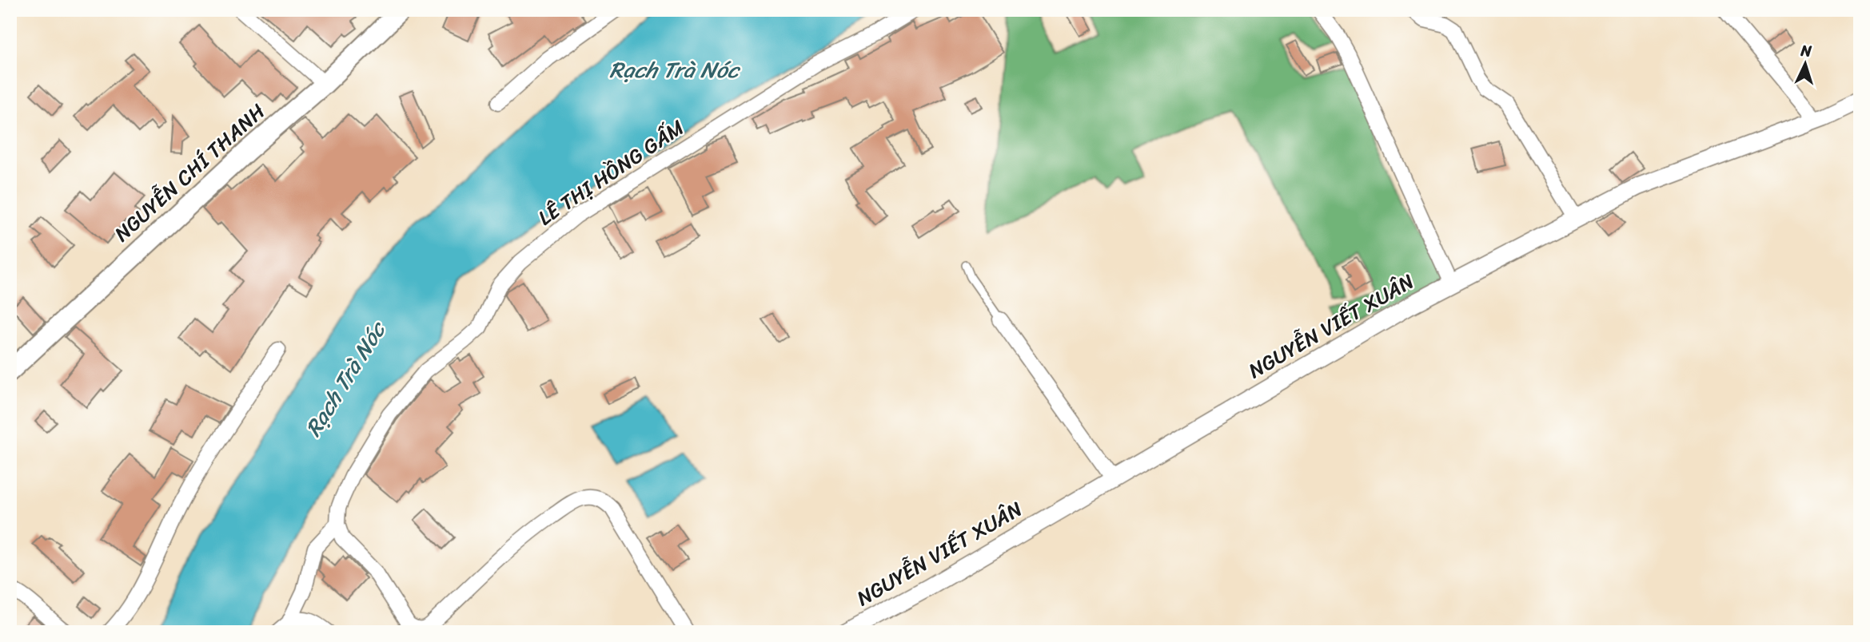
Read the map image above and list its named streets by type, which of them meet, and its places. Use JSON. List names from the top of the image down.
{
  "streets": {
    "main road": ["NGUYỄN CHÍ THANH"],
    "street": ["LÊ THỊ HỒNG GẤM", "NGUYỄN VIẾT XUÂN"]
  },
  "water": ["Rạch Trà Nóc"],
  "north": "top"
}
